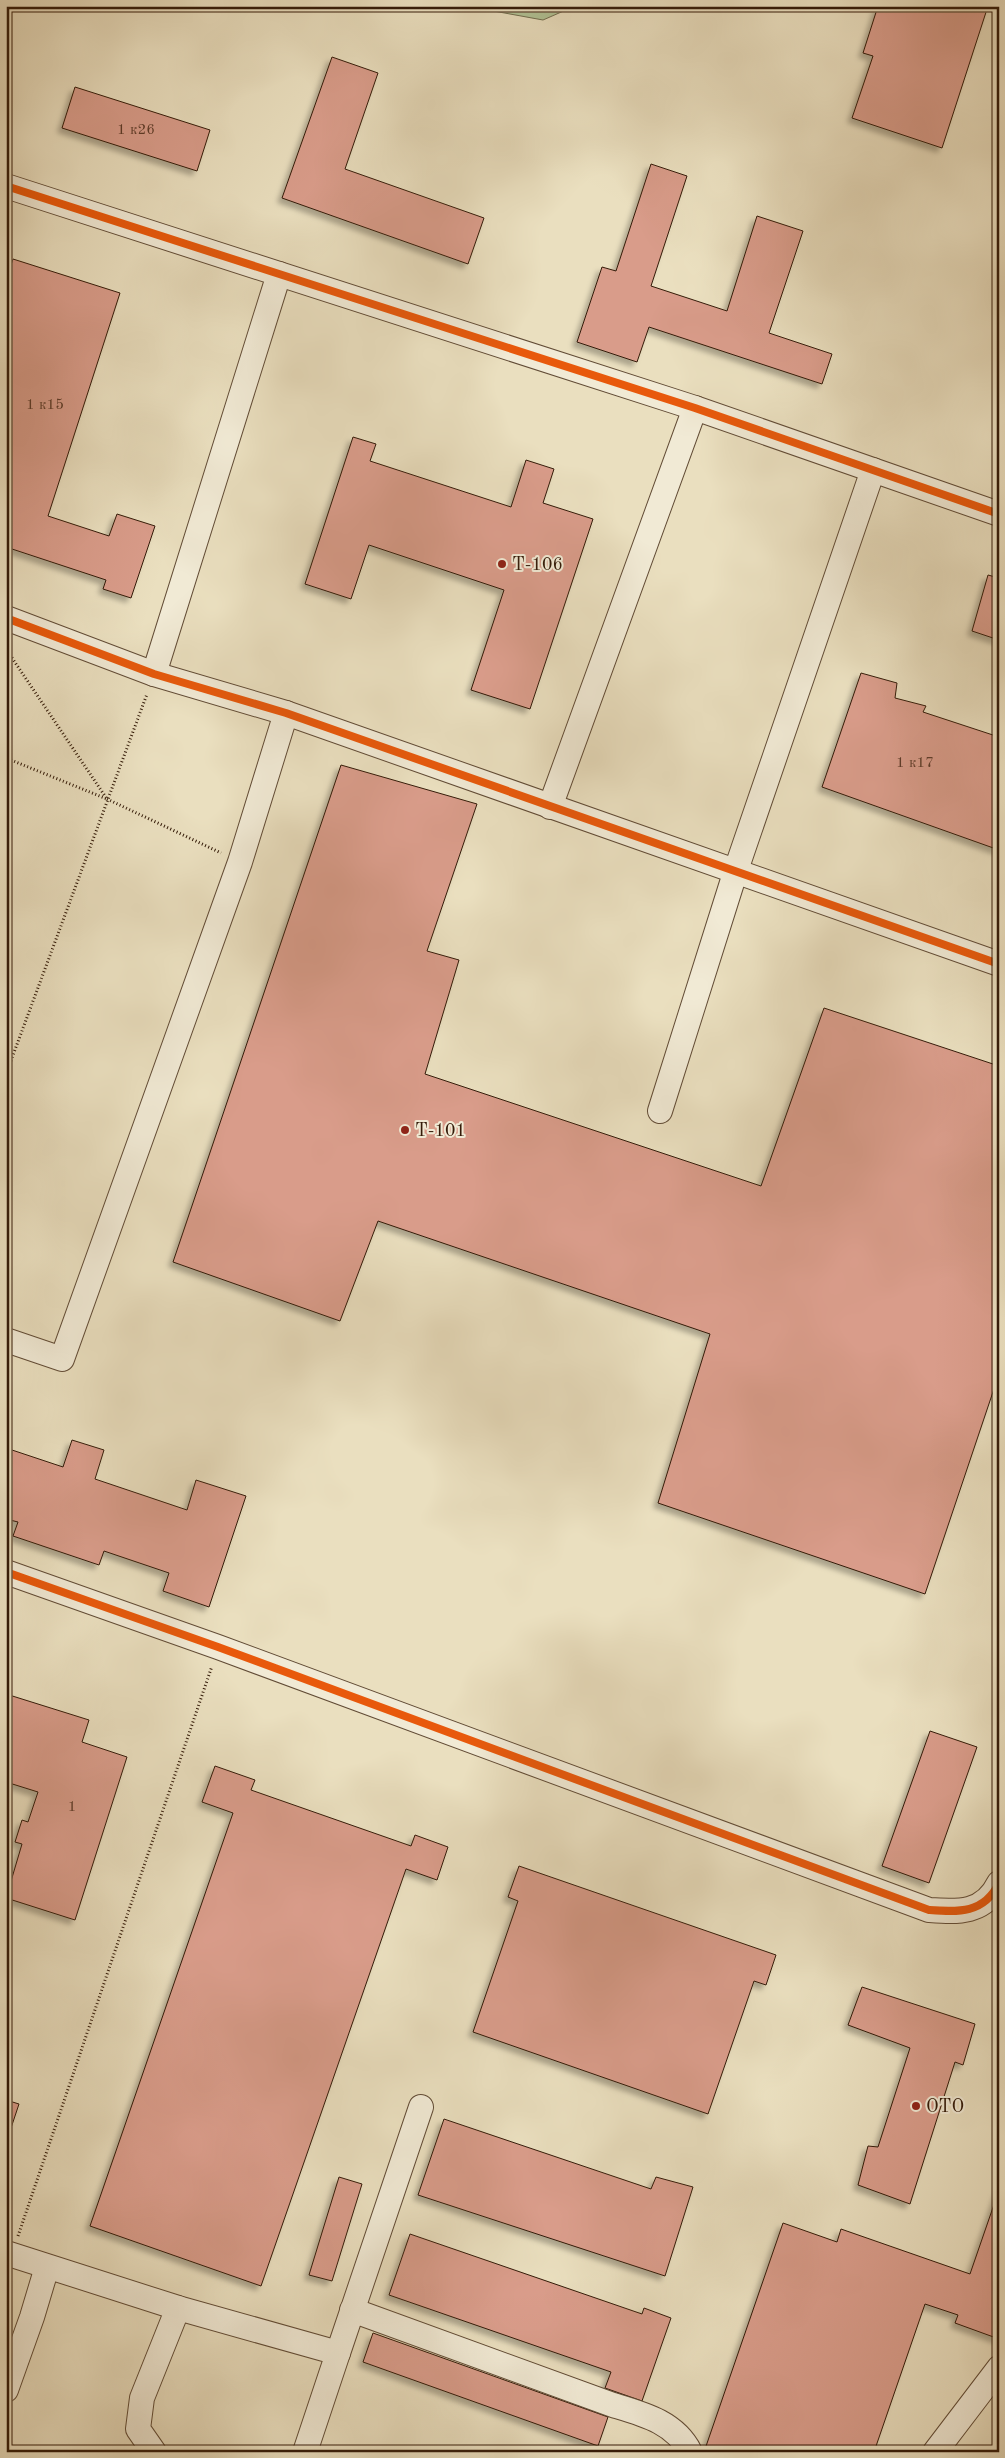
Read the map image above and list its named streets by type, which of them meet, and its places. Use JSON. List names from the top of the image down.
{
  "places": ["Т-106", "Т-101", "ОТО"],
  "house_numbers": [
    "1 к26",
    "1 к15",
    "1 к17",
    "1"
  ]
}
